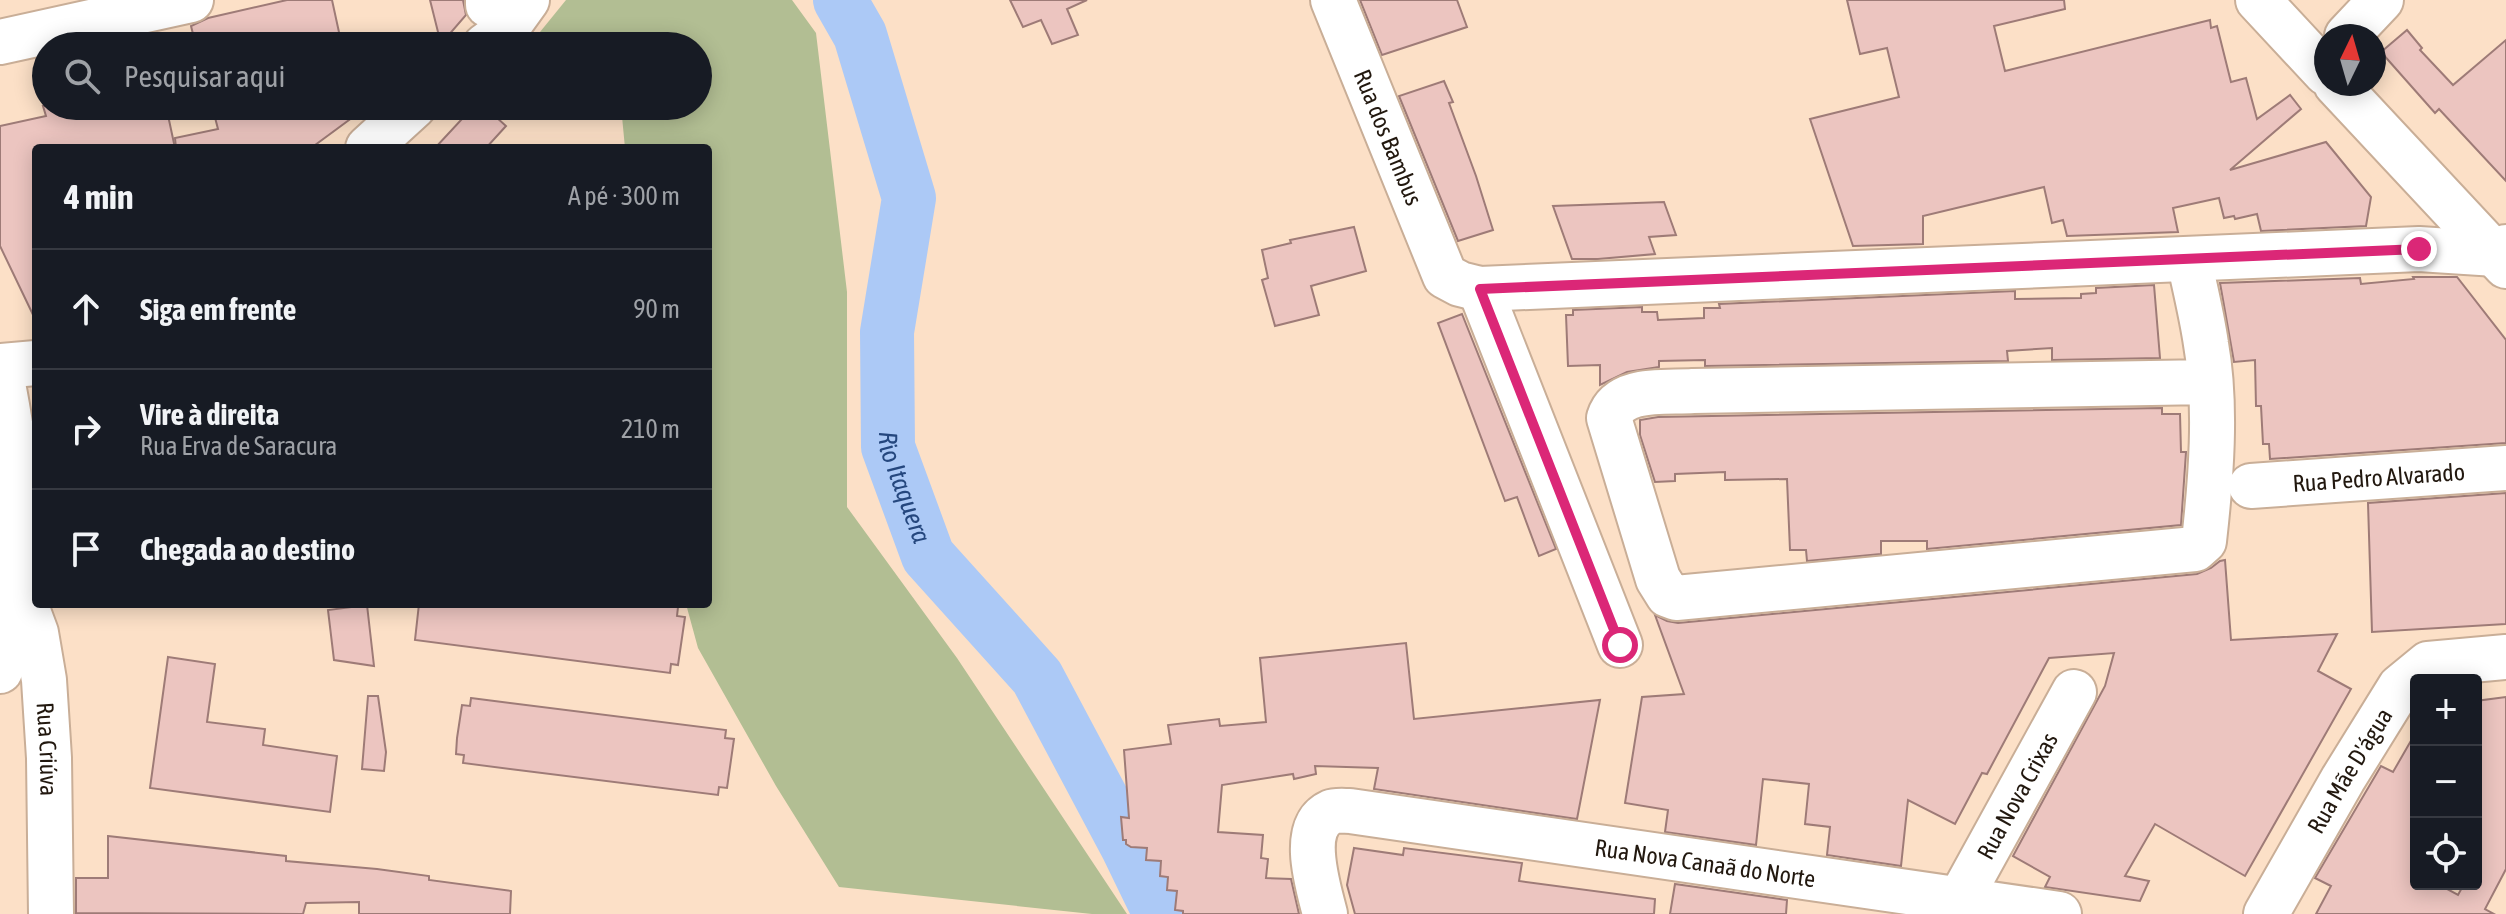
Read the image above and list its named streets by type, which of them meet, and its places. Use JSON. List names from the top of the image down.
{
  "streets": {
    "street": [
      "Rua dos Bambus",
      "Rua Pedro Alvarado",
      "Rua Criúva",
      "Rua Mãe D'água",
      "Rua Nova Crixas",
      "Rua Nova Canaã do Norte"
    ]
  },
  "crossings": [
    ["Rua Nova Crixas", "Rua Nova Canaã do Norte"]
  ],
  "water": ["Rio Itaquera"],
  "north": "top",
  "page": {
    "search": "Pesquisar aqui",
    "heading": ["4 min", "A pé · 300 m"],
    "list": [
      ["Siga em frente", "90 m"],
      ["Vire à direita", "Rua Erva de Saracura", "210 m"],
      "Chegada ao destino"
    ],
    "map_buttons": ["+", "−"]
  }
}
